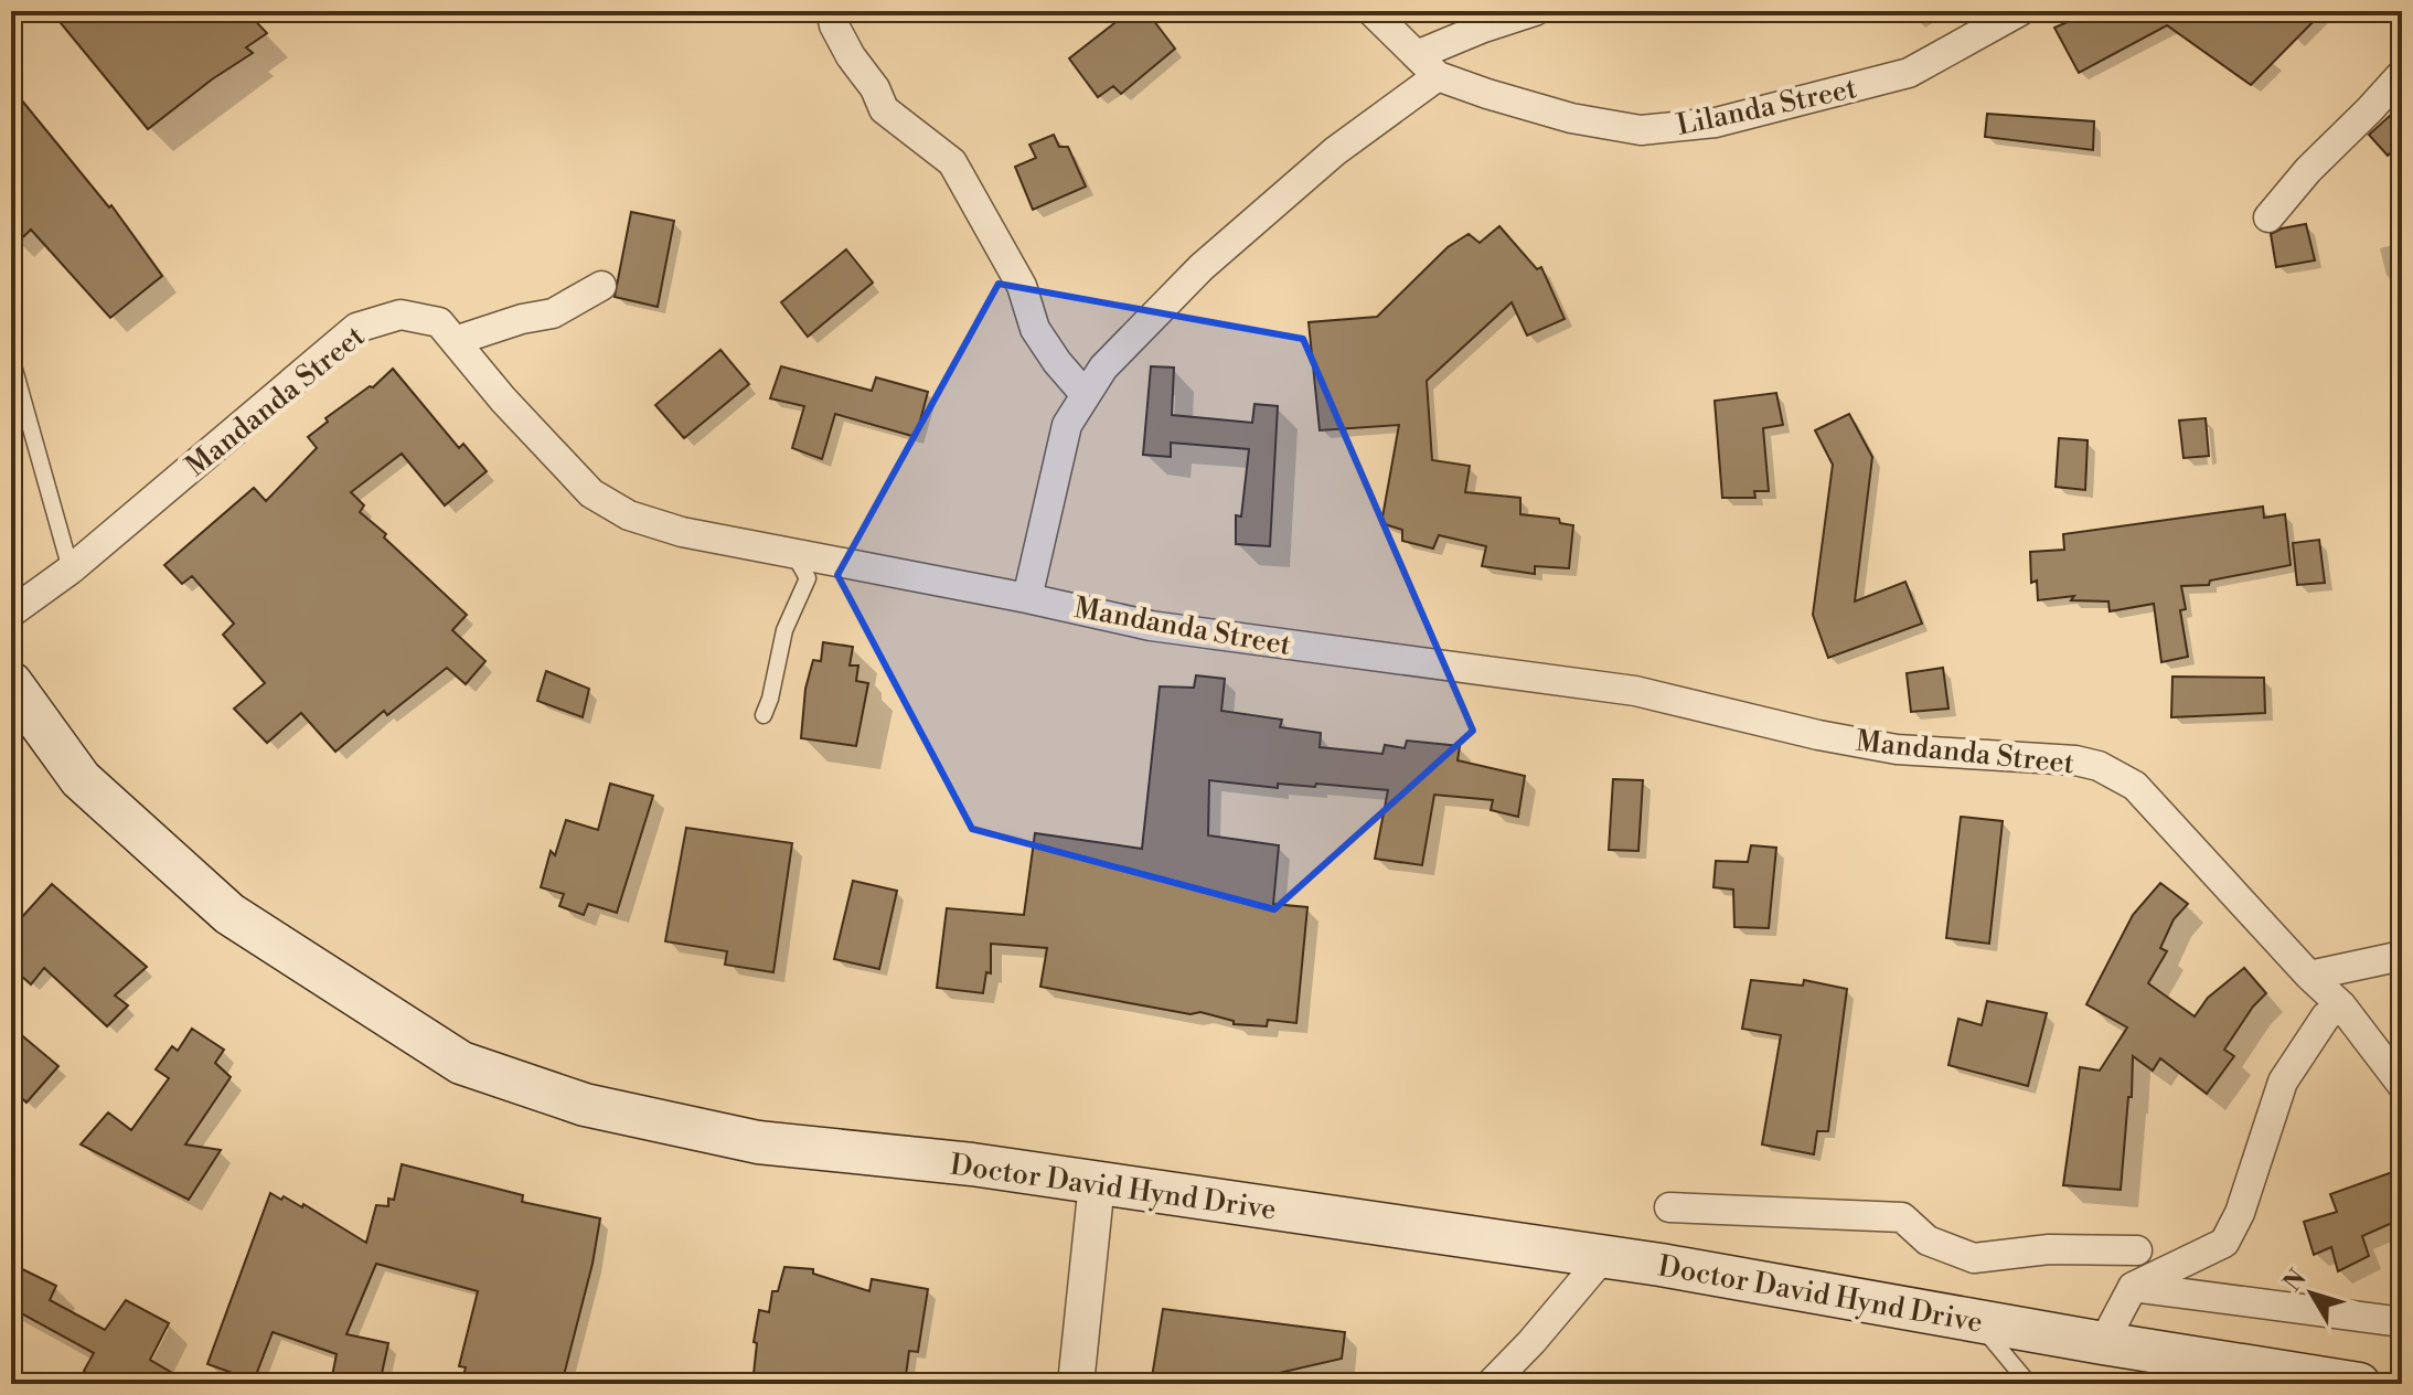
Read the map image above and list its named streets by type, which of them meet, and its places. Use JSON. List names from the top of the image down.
{
  "streets": {
    "main road": ["Doctor David Hynd Drive"],
    "street": ["Lilanda Street", "Mandanda Street"]
  },
  "north": "top left"
}
